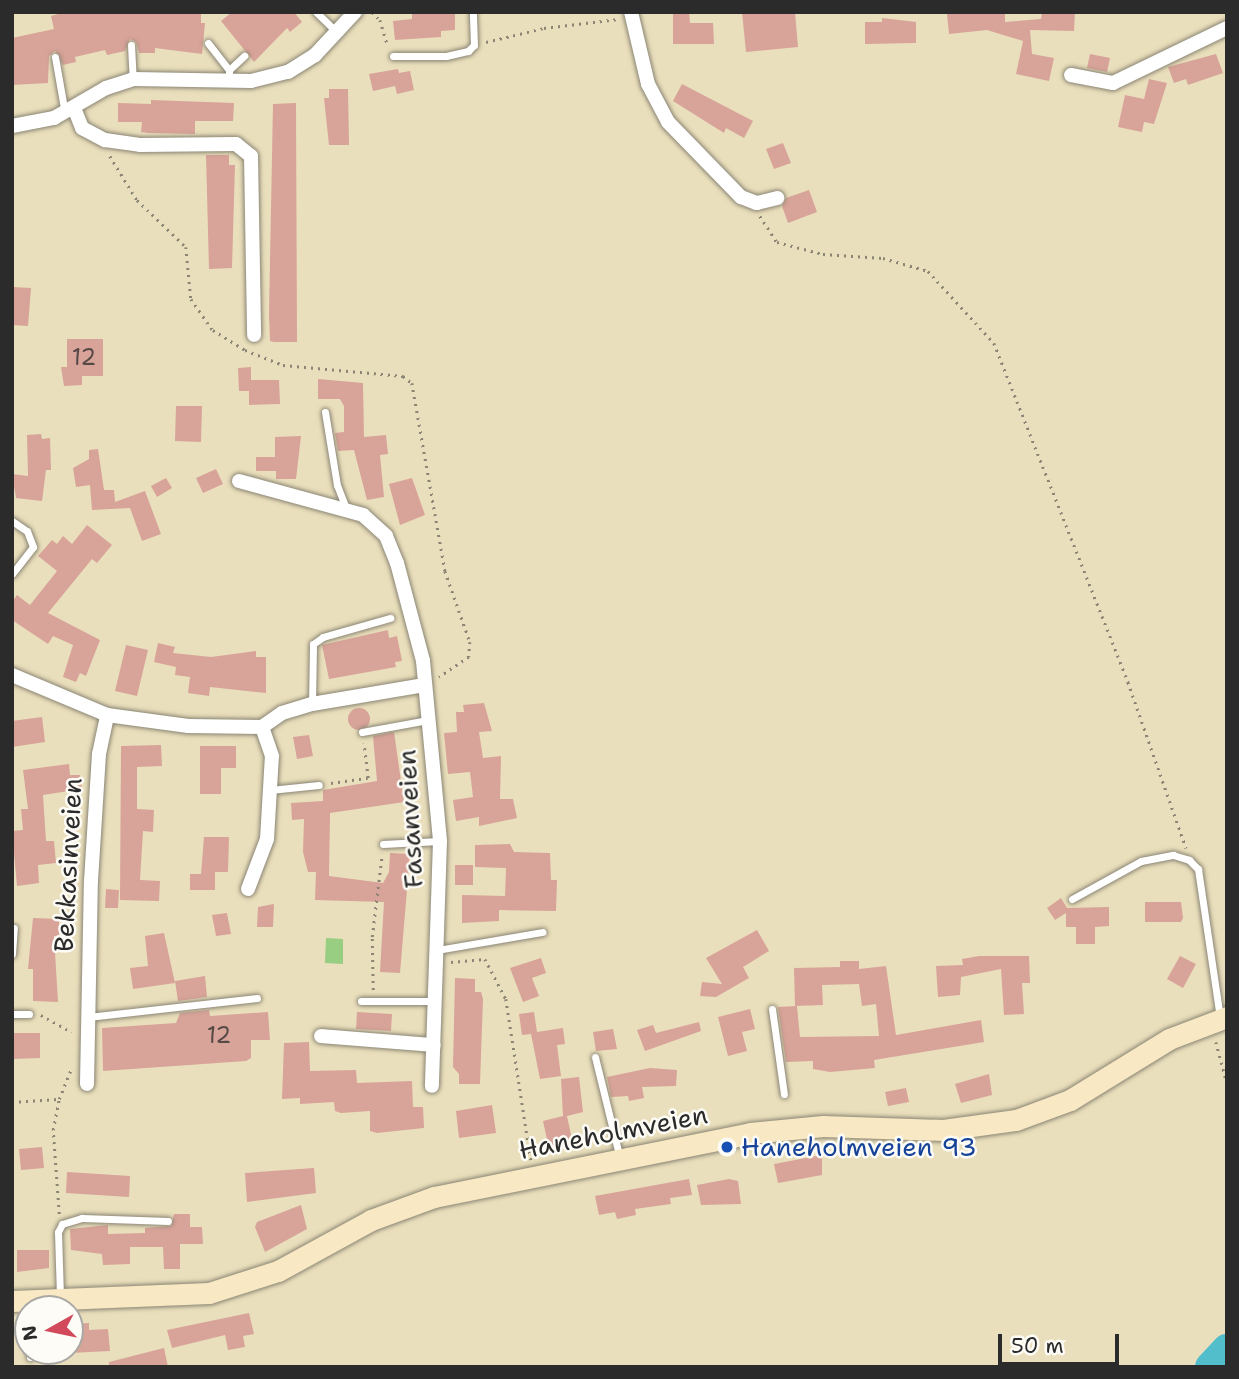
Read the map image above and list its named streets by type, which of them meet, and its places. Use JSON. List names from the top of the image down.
{
  "streets": {
    "main road": ["Haneholmveien"],
    "street": ["Fasanveien", "Bekkasinveien"]
  },
  "places": ["Haneholmveien 93"],
  "house_numbers": ["12", "12"],
  "scale_bar": "50 m",
  "north": "left"
}
